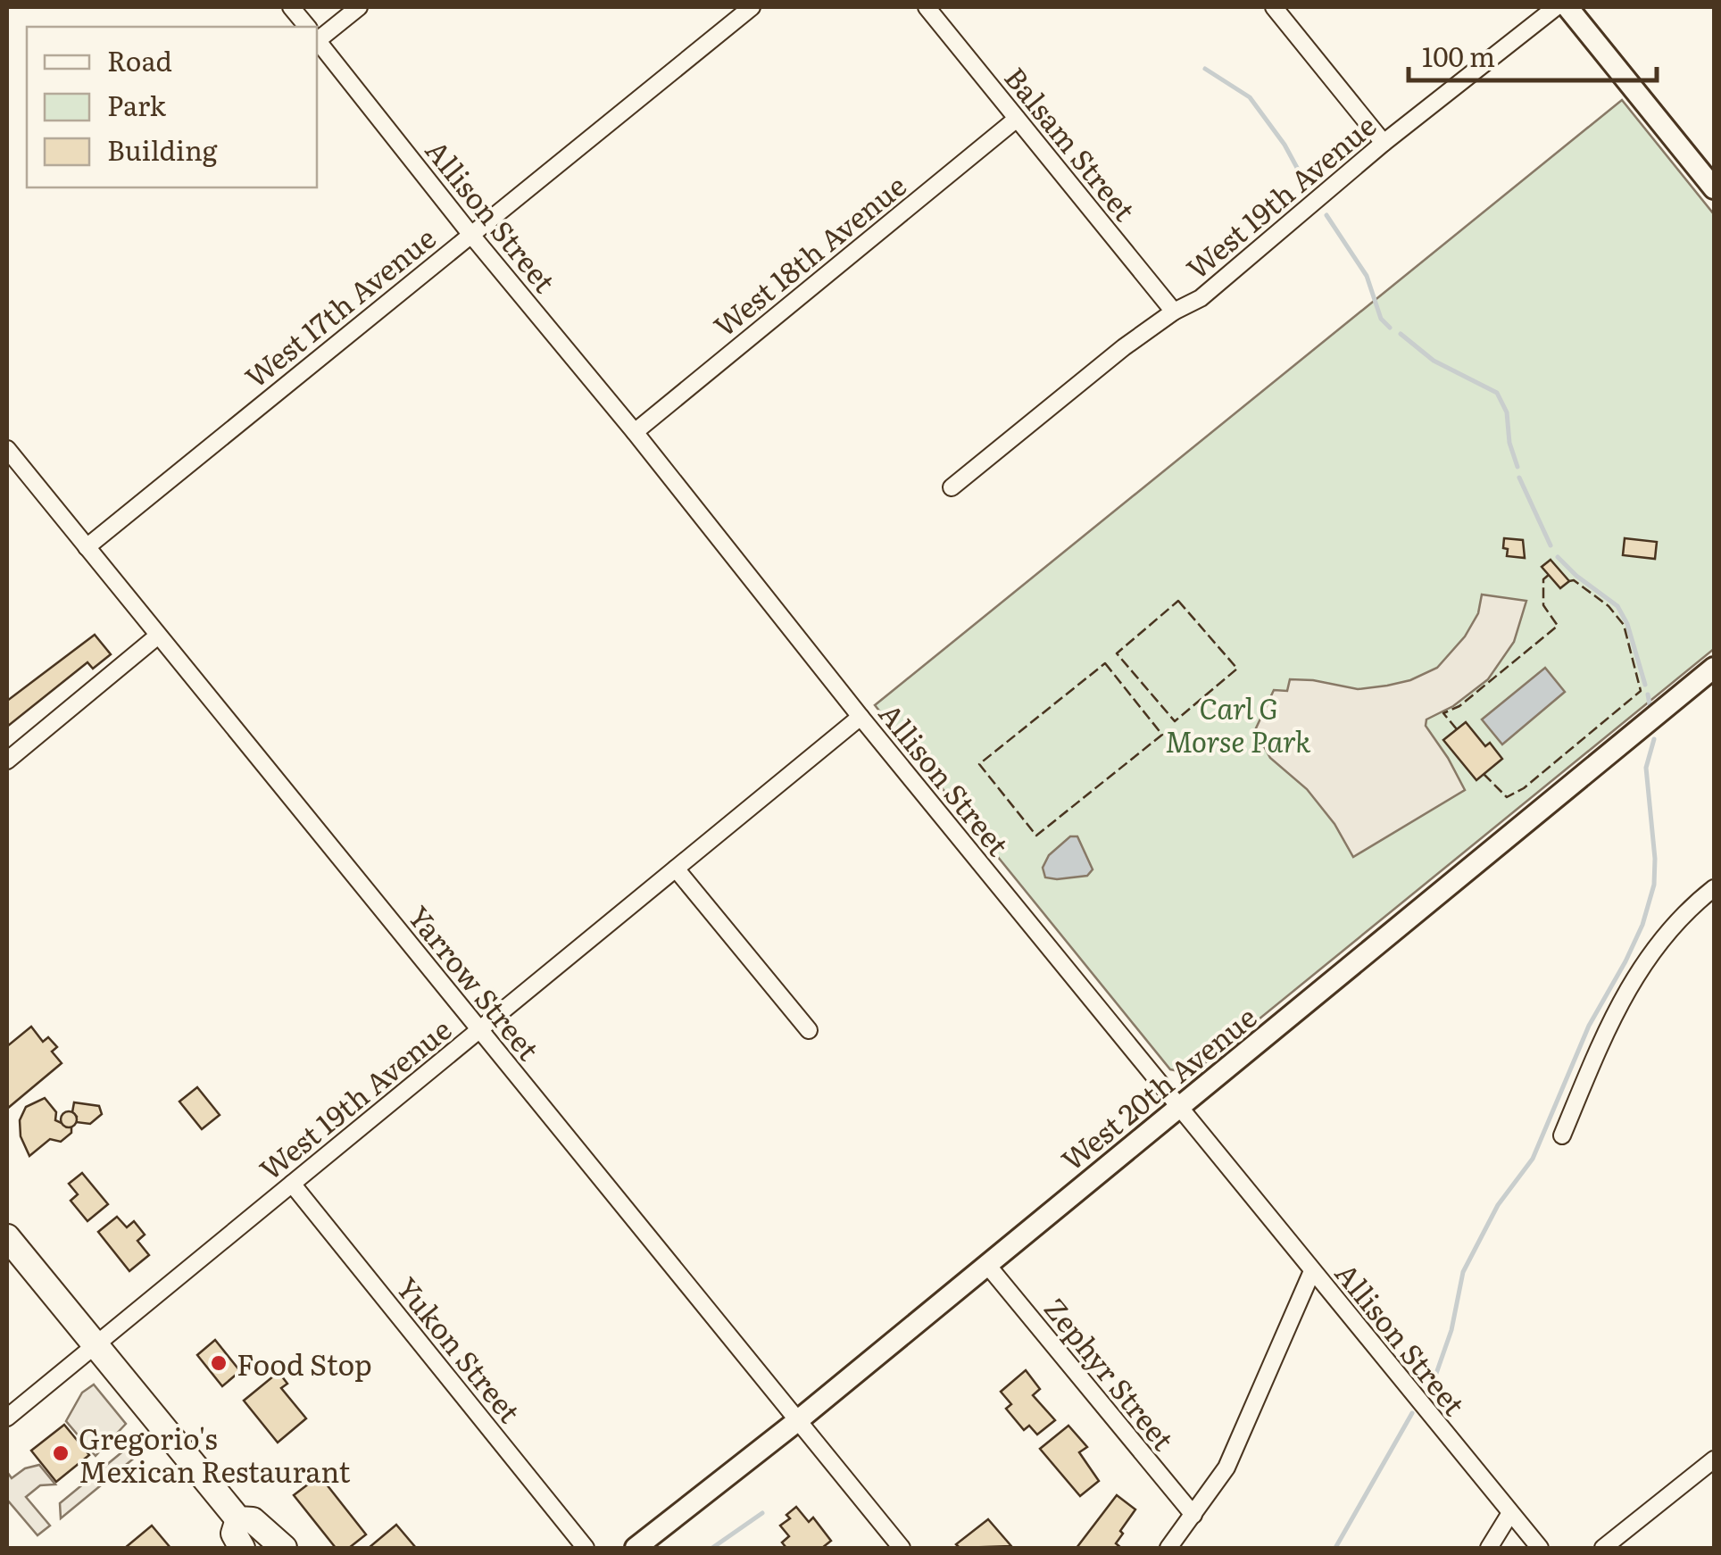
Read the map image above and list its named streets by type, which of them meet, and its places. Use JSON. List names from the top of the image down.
{
  "streets": {
    "street": [
      "Balsam Street",
      "West 19th Avenue",
      "Allison Street",
      "West 18th Avenue",
      "West 17th Avenue",
      "Yarrow Street",
      "West 20th Avenue",
      "Yukon Street",
      "Zephyr Street"
    ]
  },
  "crossings": [
    ["Balsam Street", "West 19th Avenue"],
    ["Balsam Street", "West 18th Avenue"],
    ["West 19th Avenue", "Allison Street"],
    ["West 19th Avenue", "Yarrow Street"],
    ["West 19th Avenue", "Yukon Street"],
    ["Allison Street", "West 18th Avenue"],
    ["Allison Street", "West 17th Avenue"],
    ["Allison Street", "West 20th Avenue"],
    ["West 17th Avenue", "Yarrow Street"],
    ["Yarrow Street", "West 20th Avenue"],
    ["West 20th Avenue", "Zephyr Street"]
  ],
  "parks": ["Carl G Morse Park"],
  "places": ["Food Stop", "Gregorio's Mexican Restaurant"],
  "legend": ["Road", "Park", "Building"],
  "scale_bar": "100 m"
}
